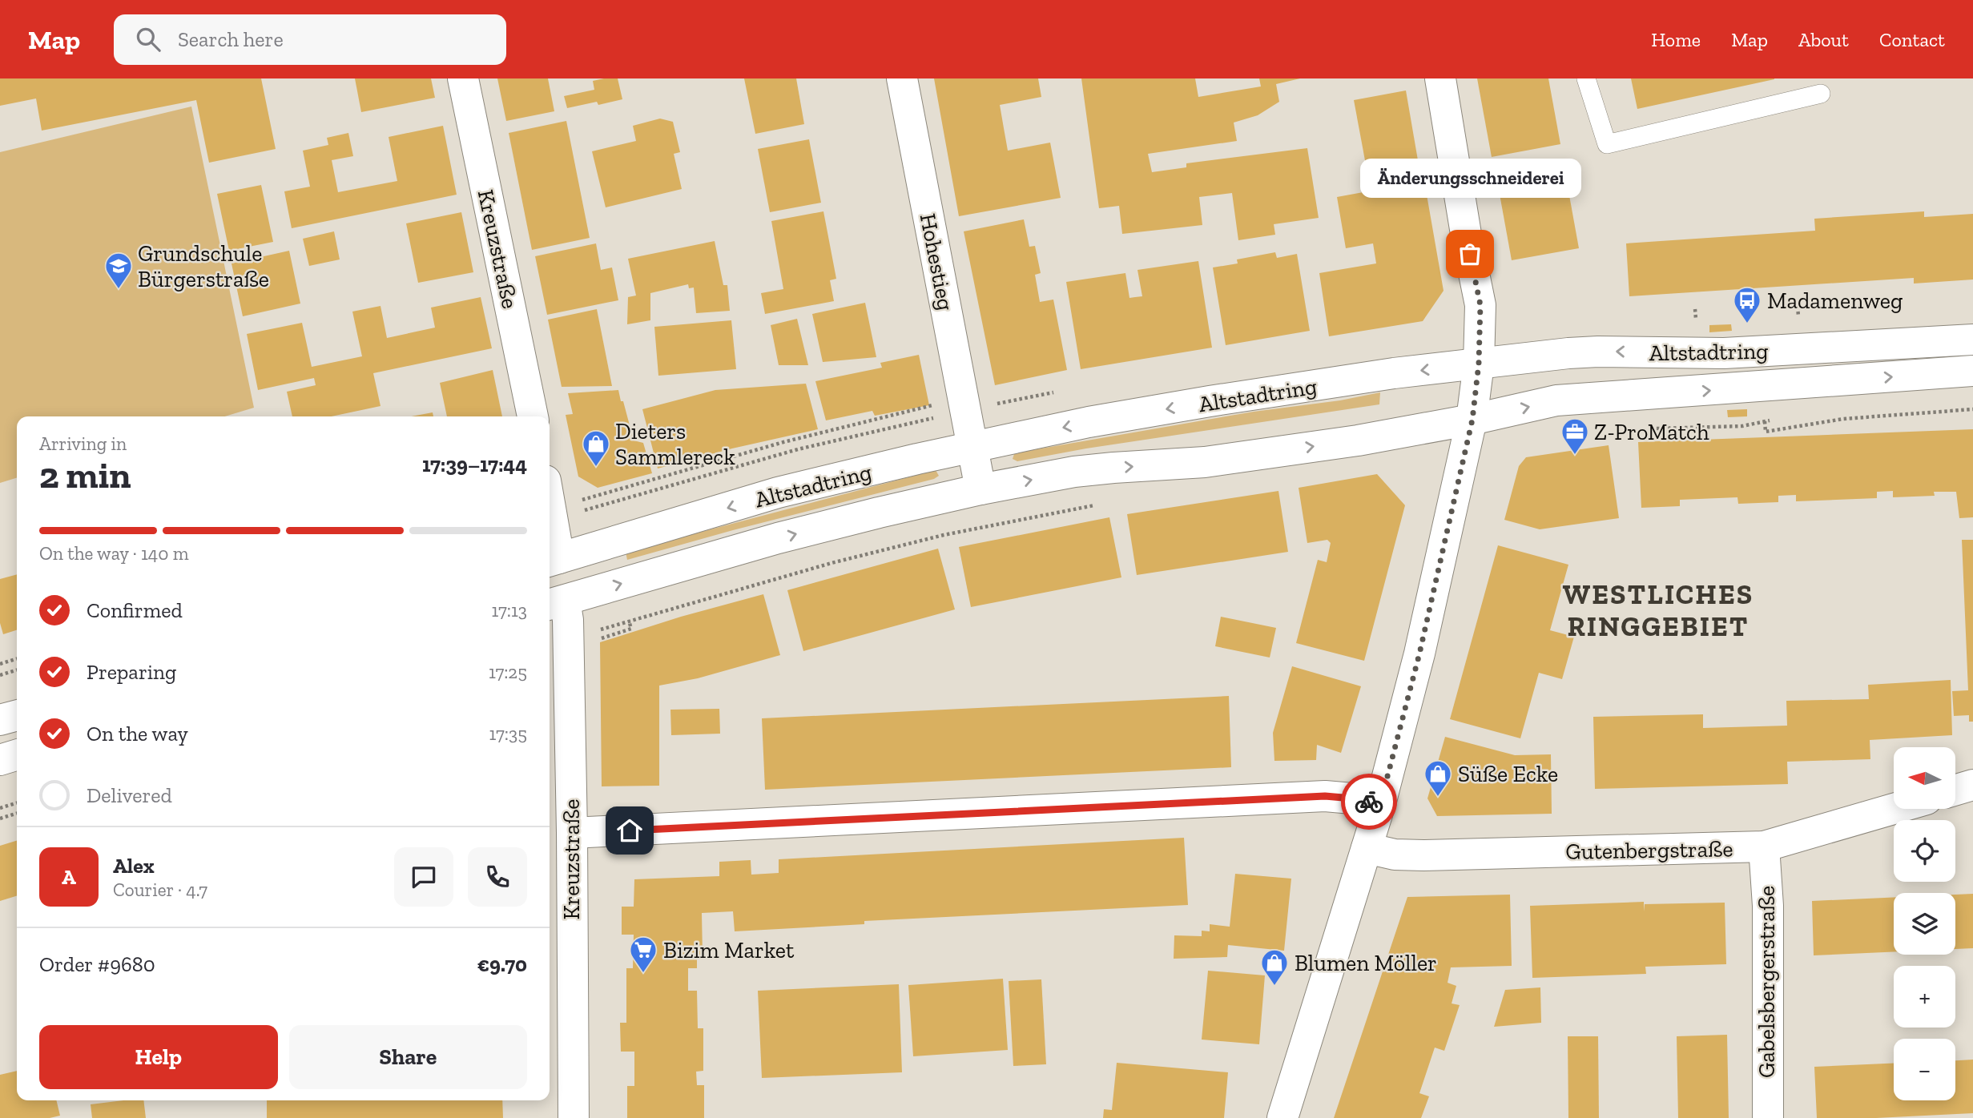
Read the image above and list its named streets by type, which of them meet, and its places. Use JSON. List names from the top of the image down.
{
  "streets": {
    "street": [
      "Kreuzstraße",
      "Hohestieg",
      "Altstadtring",
      "Gutenbergstraße",
      "Gabelsbergerstraße"
    ]
  },
  "crossings": [
    ["Kreuzstraße", "Altstadtring"],
    ["Hohestieg", "Altstadtring"],
    ["Gutenbergstraße", "Gabelsbergerstraße"]
  ],
  "districts": ["WESTLICHES RINGGEBIET"],
  "places": {
    "other": ["Änderungsschneiderei"],
    "school or university": ["Grundschule Bürgerstraße"],
    "bus stop": ["Madamenweg"],
    "office": ["Z-ProMatch"],
    "shop": ["Dieters Sammlereck", "Süße Ecke", "Blumen Möller"],
    "supermarket": ["Bizim Market"]
  },
  "north": "left",
  "page": {
    "header": "Map",
    "search": "Search here",
    "nav": [
      "Home",
      "Map",
      "About",
      "Contact"
    ],
    "bubble": "Änderungsschneiderei",
    "heading": ["2 min", "Arriving in", "17:39–17:44"],
    "panel": [
      "Alex",
      "Courier · 4.7",
      "Order #9680",
      "€9.70"
    ],
    "bar": "On the way · 140 m",
    "list": [
      ["Confirmed", "17:13"],
      ["Preparing", "17:25"],
      ["On the way", "17:35"],
      "Delivered"
    ],
    "map_buttons": ["+", "−"],
    "round": "A",
    "buttons": ["Help", "Share"]
  }
}
